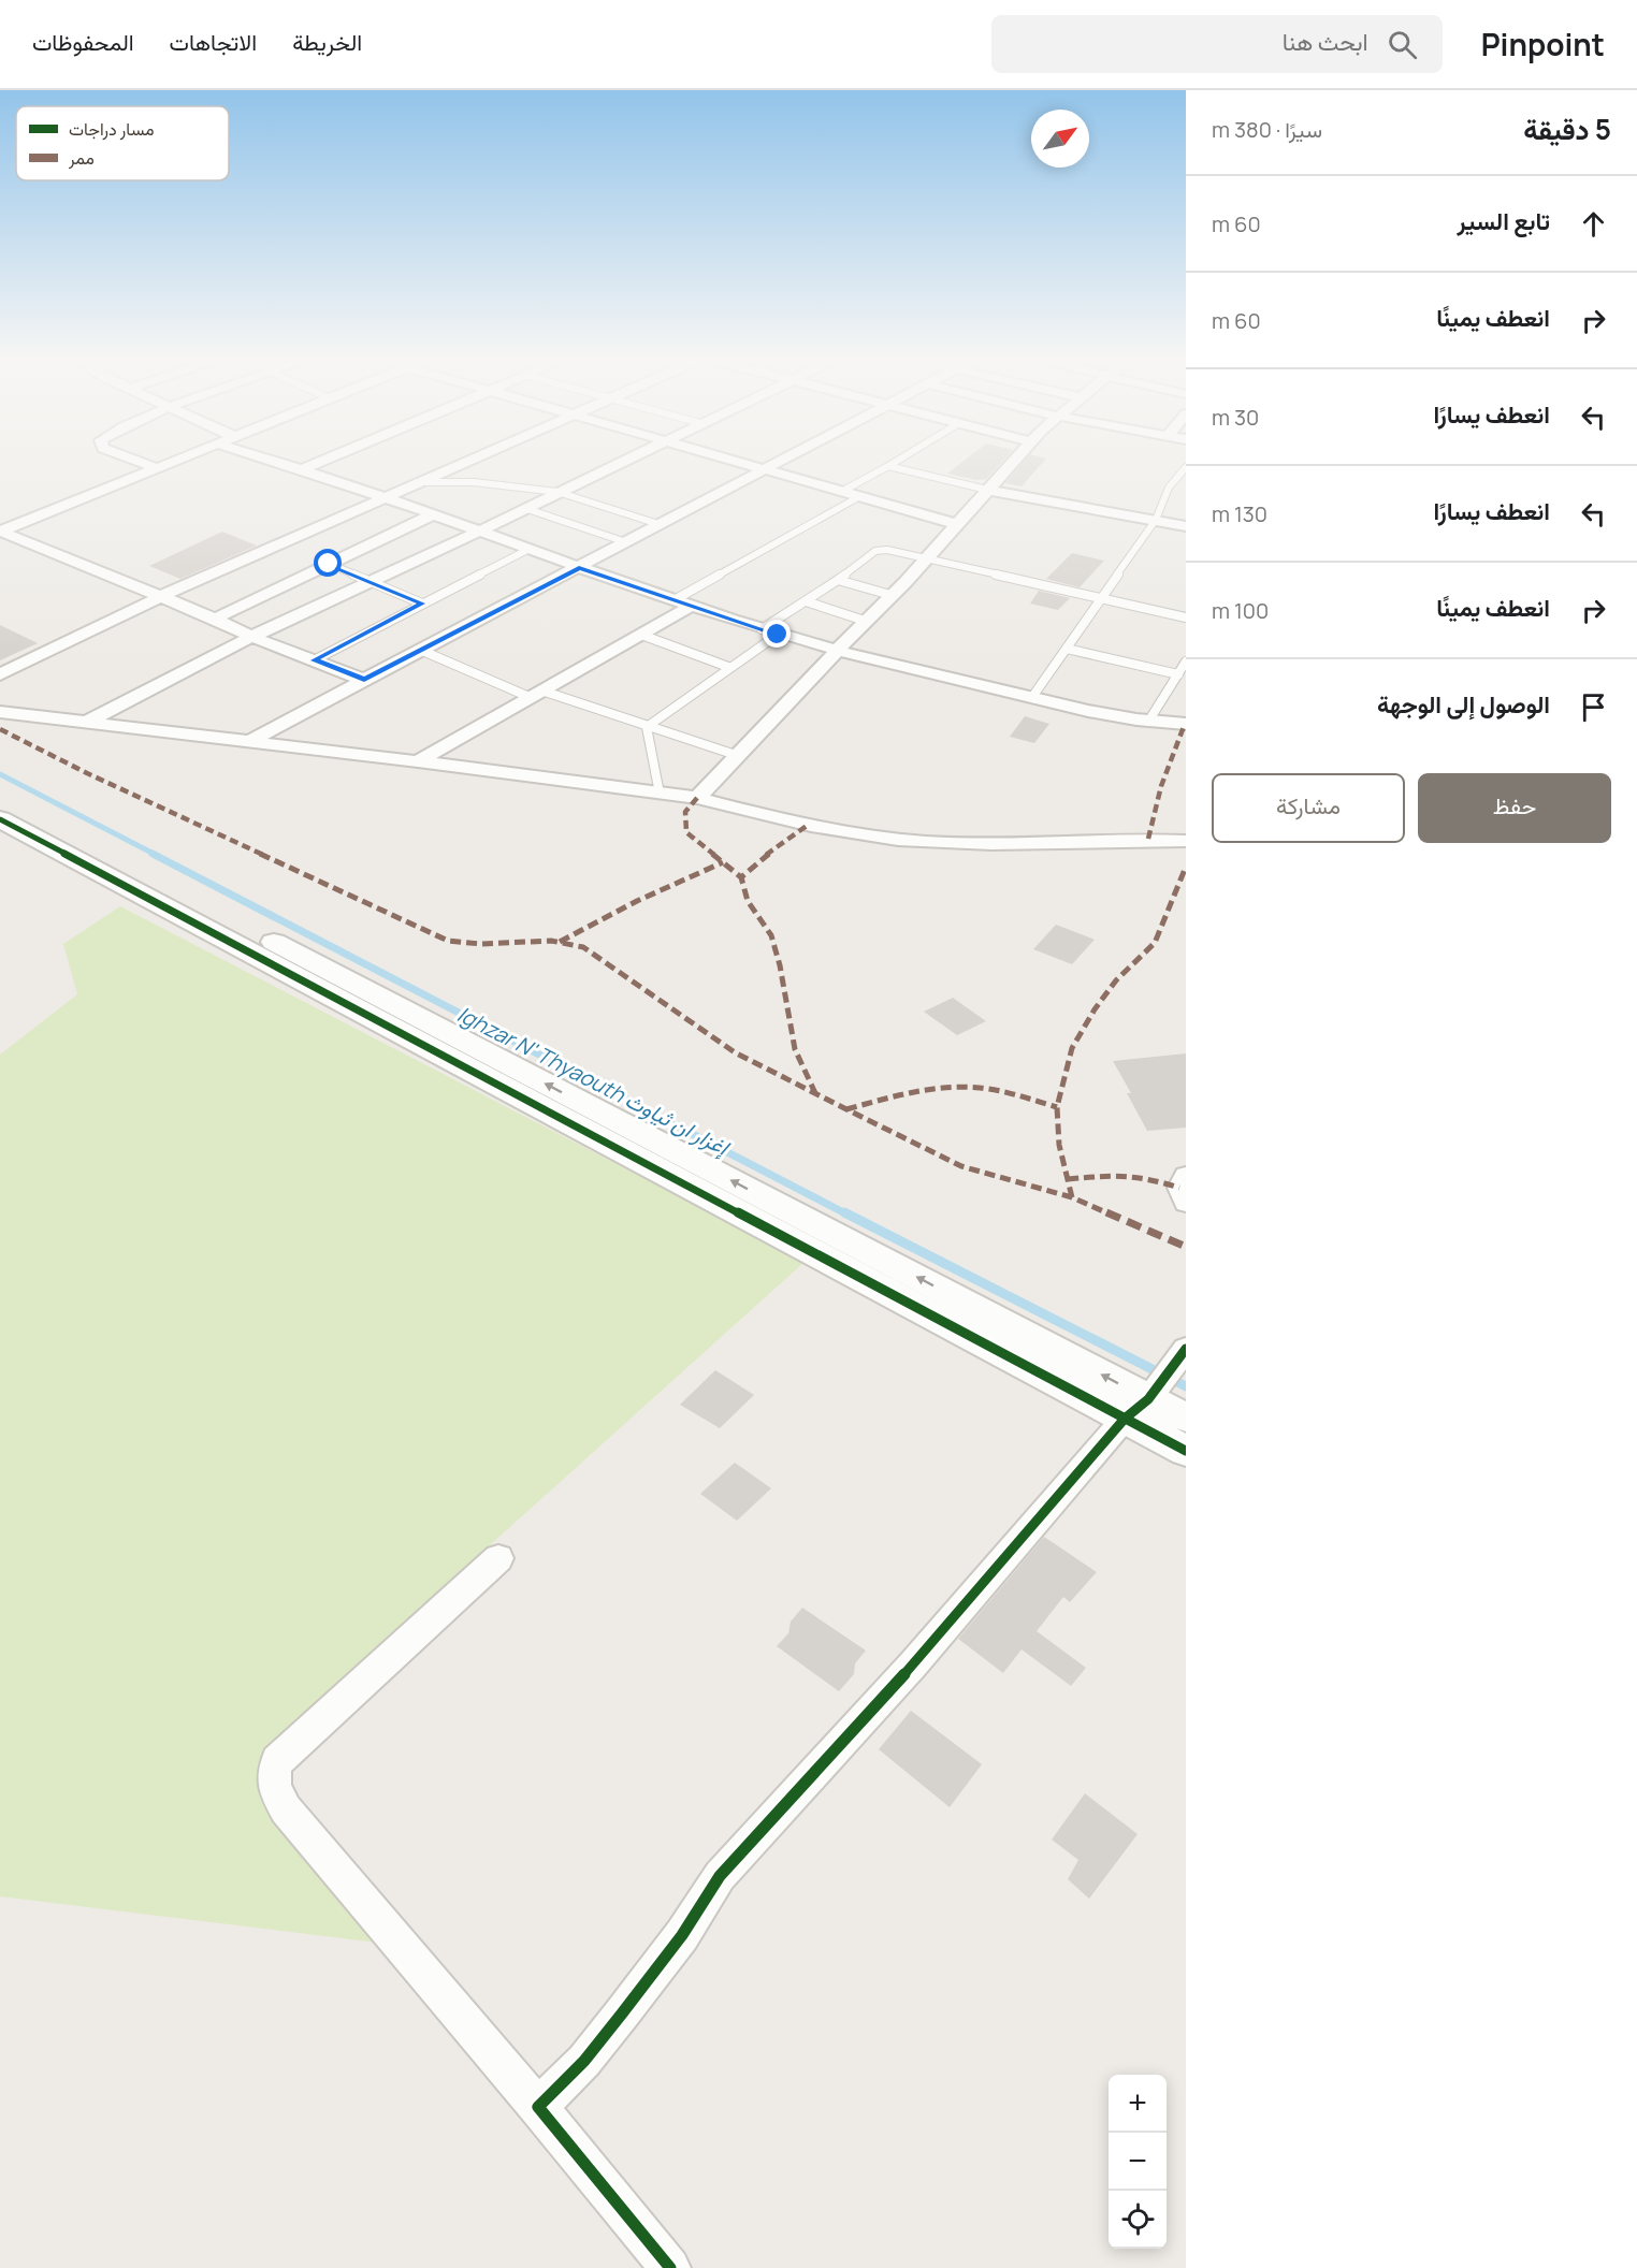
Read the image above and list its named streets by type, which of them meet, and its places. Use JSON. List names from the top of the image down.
{
  "water": ["Ighzar N' Thyaouth إغزار ان ثياوث"],
  "legend": ["مسار دراجات", "ممر"],
  "north": "top right",
  "page": {
    "header": "Pinpoint",
    "search": "ابحث هنا",
    "nav": ["الخريطة", "الاتجاهات", "المحفوظات"],
    "heading": ["5 دقيقة", "سيرًا · 380 m"],
    "list": [
      ["تابع السير", "60 m"],
      ["انعطف يمينًا", "60 m"],
      ["انعطف يسارًا", "30 m"],
      ["انعطف يسارًا", "130 m"],
      ["انعطف يمينًا", "100 m"],
      "الوصول إلى الوجهة"
    ],
    "buttons": ["حفظ", "مشاركة"],
    "map_buttons": ["+", "−"]
  }
}
